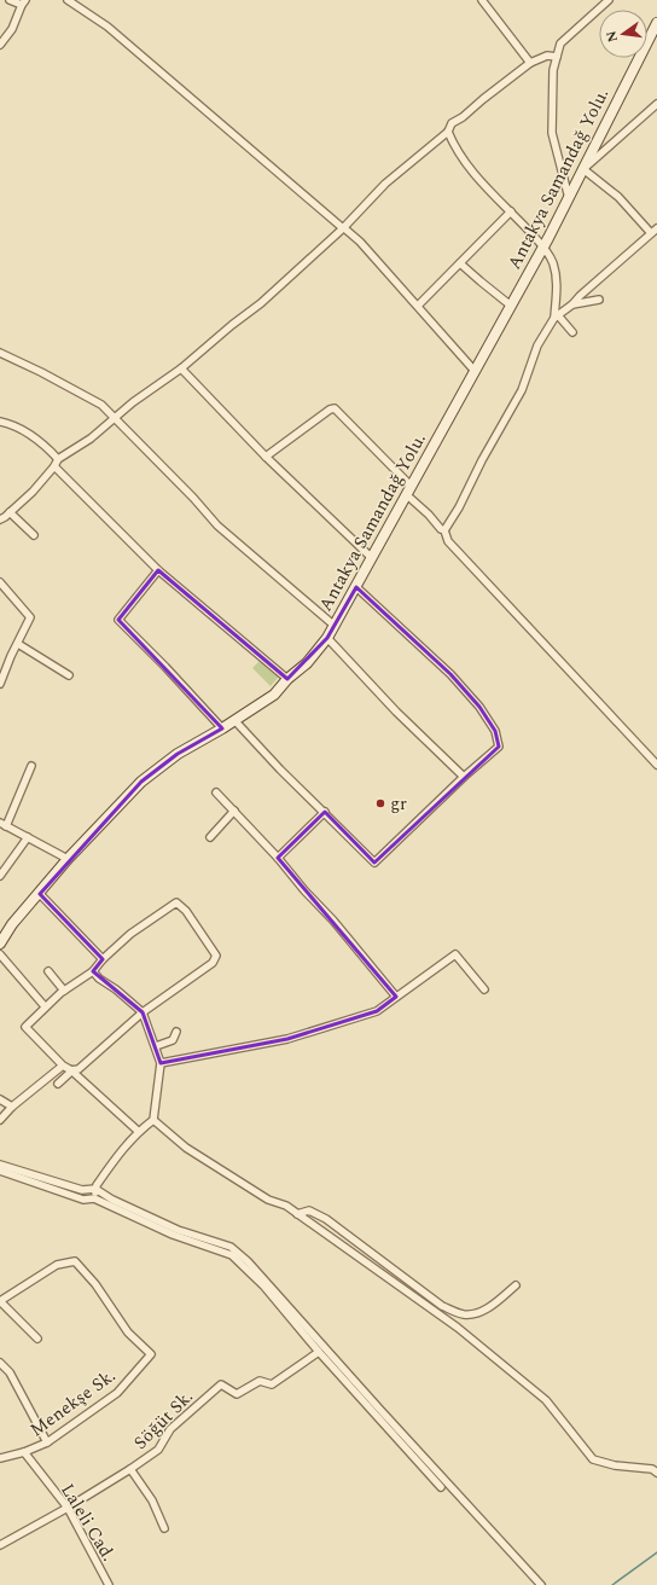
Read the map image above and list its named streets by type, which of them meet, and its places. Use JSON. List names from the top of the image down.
{
  "streets": {
    "street": [
      "Antakya Samandağ Yolu.",
      "Menekşe Sk.",
      "Söğüt Sk.",
      "Laleli Cad."
    ]
  },
  "crossings": [
    ["Menekşe Sk.", "Laleli Cad."],
    ["Söğüt Sk.", "Laleli Cad."]
  ],
  "places": ["gr"],
  "north": "left"
}
